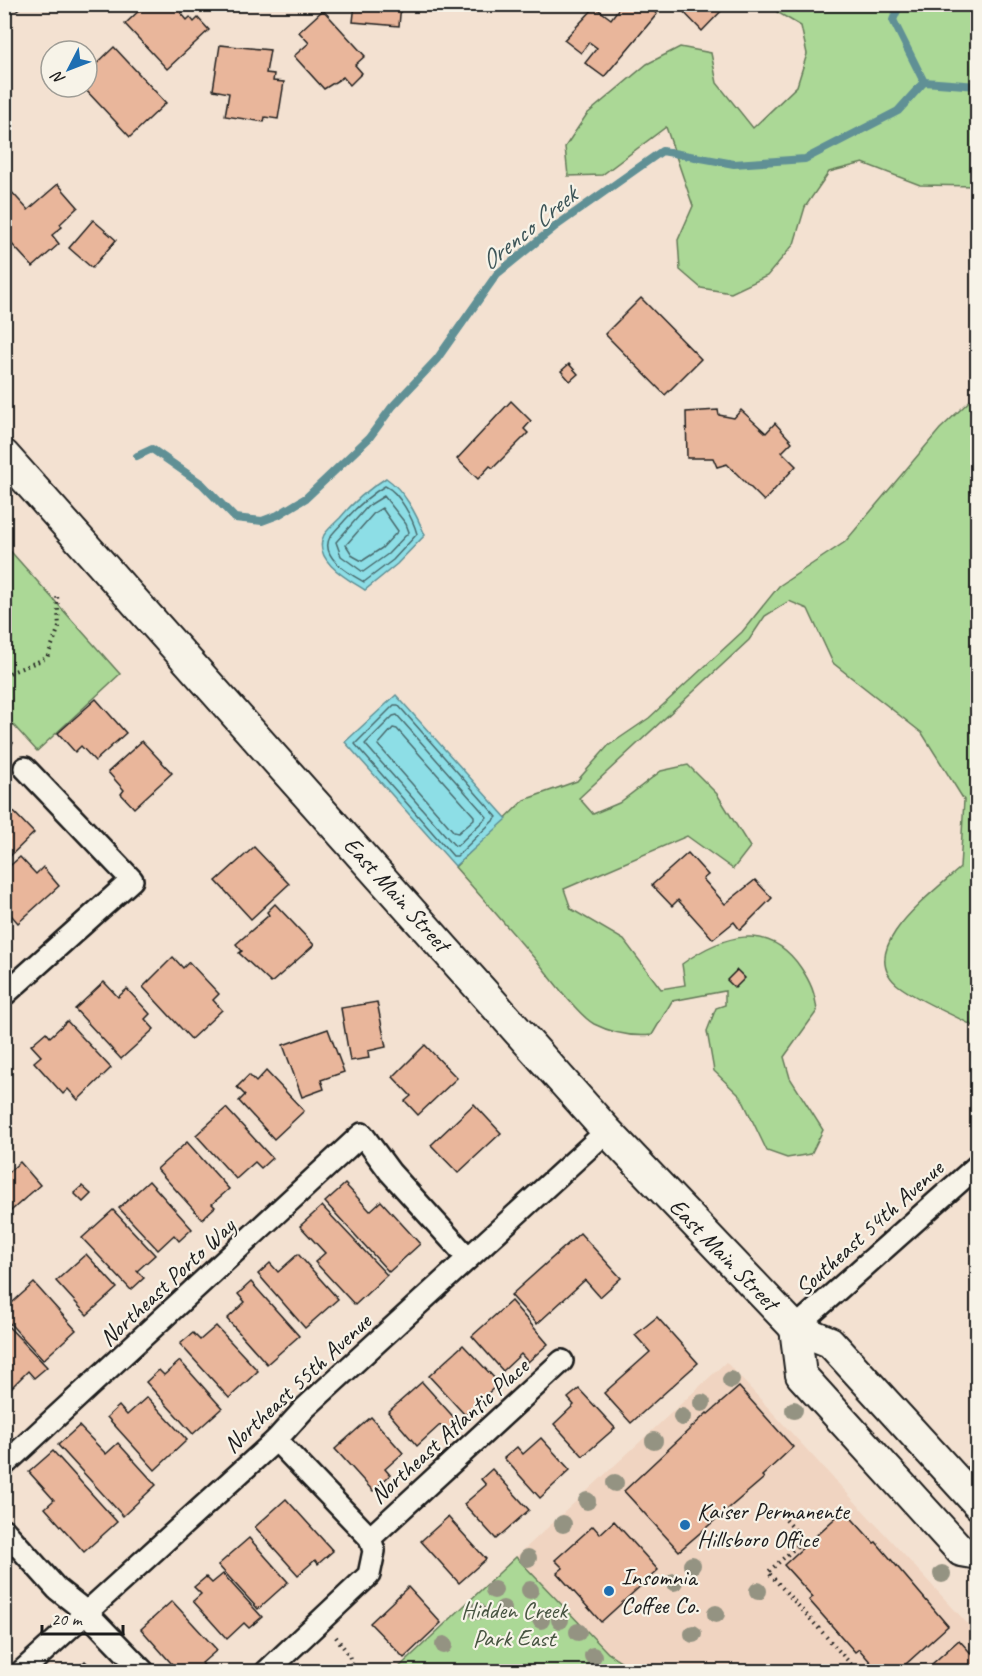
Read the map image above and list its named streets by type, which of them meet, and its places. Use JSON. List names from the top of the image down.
{
  "streets": {
    "main road": ["East Main Street"],
    "street": [
      "Southeast 54th Avenue",
      "Northeast Porto Way",
      "Northeast 55th Avenue",
      "Northeast Atlantic Place"
    ]
  },
  "crossings": [
    ["East Main Street", "Southeast 54th Avenue"],
    ["East Main Street", "Northeast 55th Avenue"],
    ["Northeast Porto Way", "Northeast 55th Avenue"]
  ],
  "water": ["Orenco Creek"],
  "parks": ["Hidden Creek Park East"],
  "places": ["Kaiser Permanente Hillsboro Office", "Insomnia Coffee Co."],
  "scale_bar": "20 m",
  "north": "bottom left"
}
